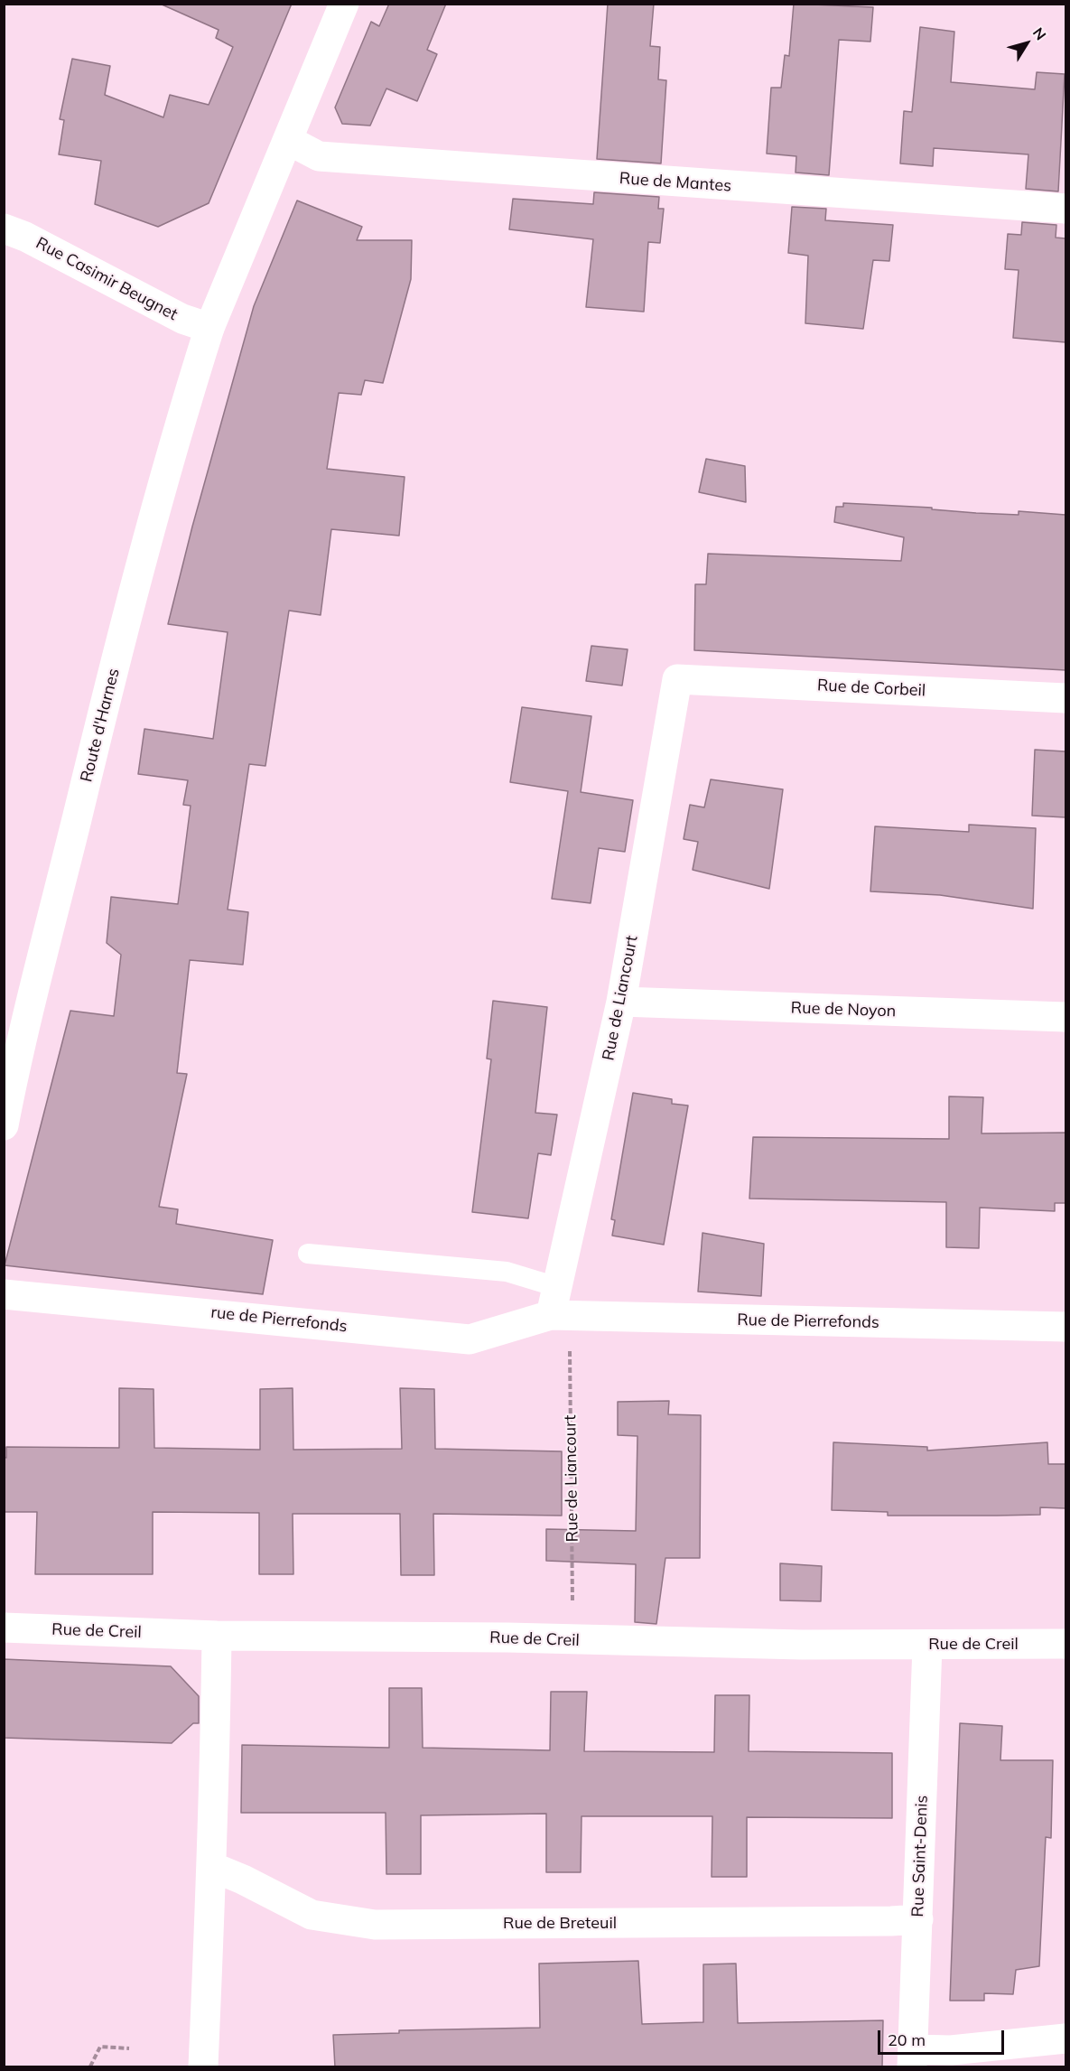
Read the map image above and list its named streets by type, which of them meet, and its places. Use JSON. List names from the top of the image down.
{
  "streets": {
    "street": [
      "Rue de Mantes",
      "Rue Casimir Beugnet",
      "Rue de Corbeil",
      "Route d'Harnes",
      "Rue de Liancourt",
      "Rue de Noyon",
      "rue de Pierrefonds",
      "Rue de Pierrefonds",
      "Rue de Creil",
      "Rue Saint-Denis",
      "Rue de Breteuil"
    ]
  },
  "crossings": [
    ["Rue de Mantes", "Route d'Harnes"],
    ["Rue Casimir Beugnet", "Route d'Harnes"],
    ["Rue de Corbeil", "Rue de Liancourt"],
    ["Rue de Liancourt", "Rue de Noyon"],
    ["Rue de Liancourt", "rue de Pierrefonds"],
    ["Rue de Liancourt", "Rue de Pierrefonds"],
    ["Rue de Liancourt", "Rue de Creil"],
    ["rue de Pierrefonds", "Rue de Pierrefonds"],
    ["Rue de Creil", "Rue Saint-Denis"],
    ["Rue Saint-Denis", "Rue de Breteuil"]
  ],
  "scale_bar": "20 m",
  "north": "top right"
}
